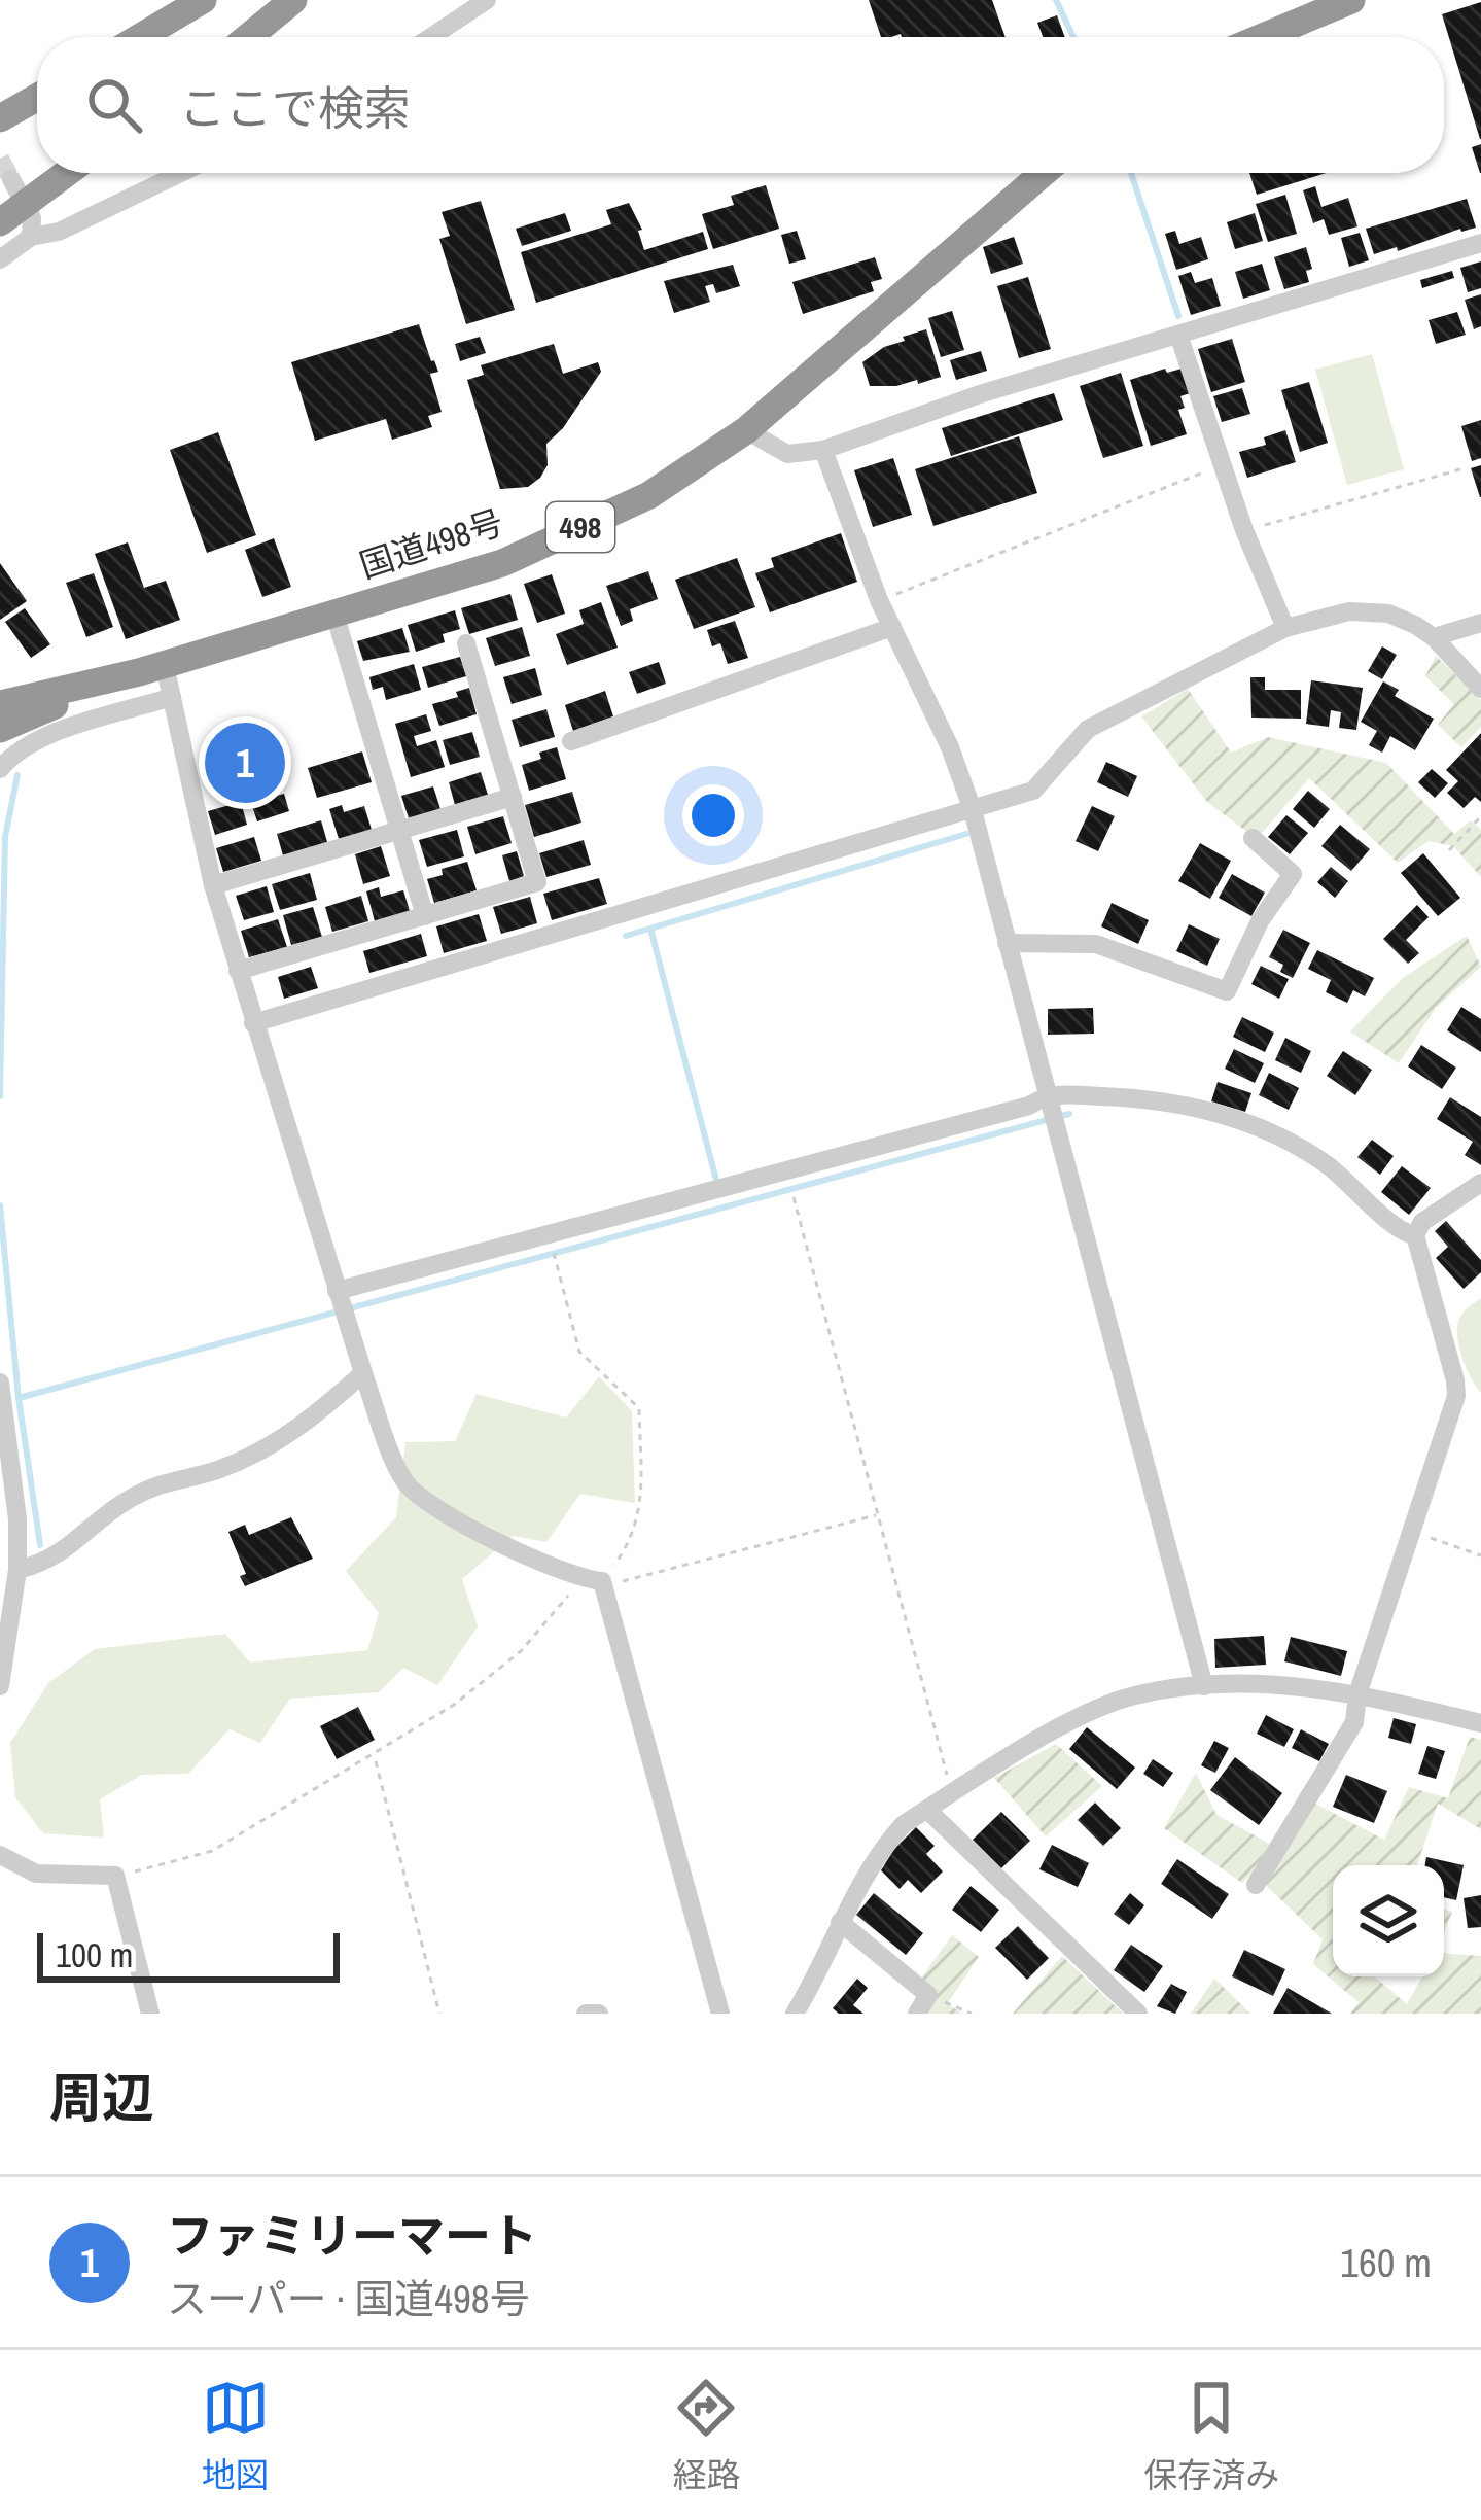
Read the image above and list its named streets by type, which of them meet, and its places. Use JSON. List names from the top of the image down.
{
  "streets": {
    "highway": ["498", "国道498号"]
  },
  "scale_bar": "100 m",
  "page": {
    "search": "ここで検索",
    "pins": "1",
    "scale": "100 m",
    "heading": "周辺",
    "list": [
      {
        "mark": "1",
        "name": "ファミリーマート",
        "note": "スーパー · 国道498号",
        "value": "160 m"
      }
    ],
    "nav": ["地図", "経路", "保存済み"]
  }
}
